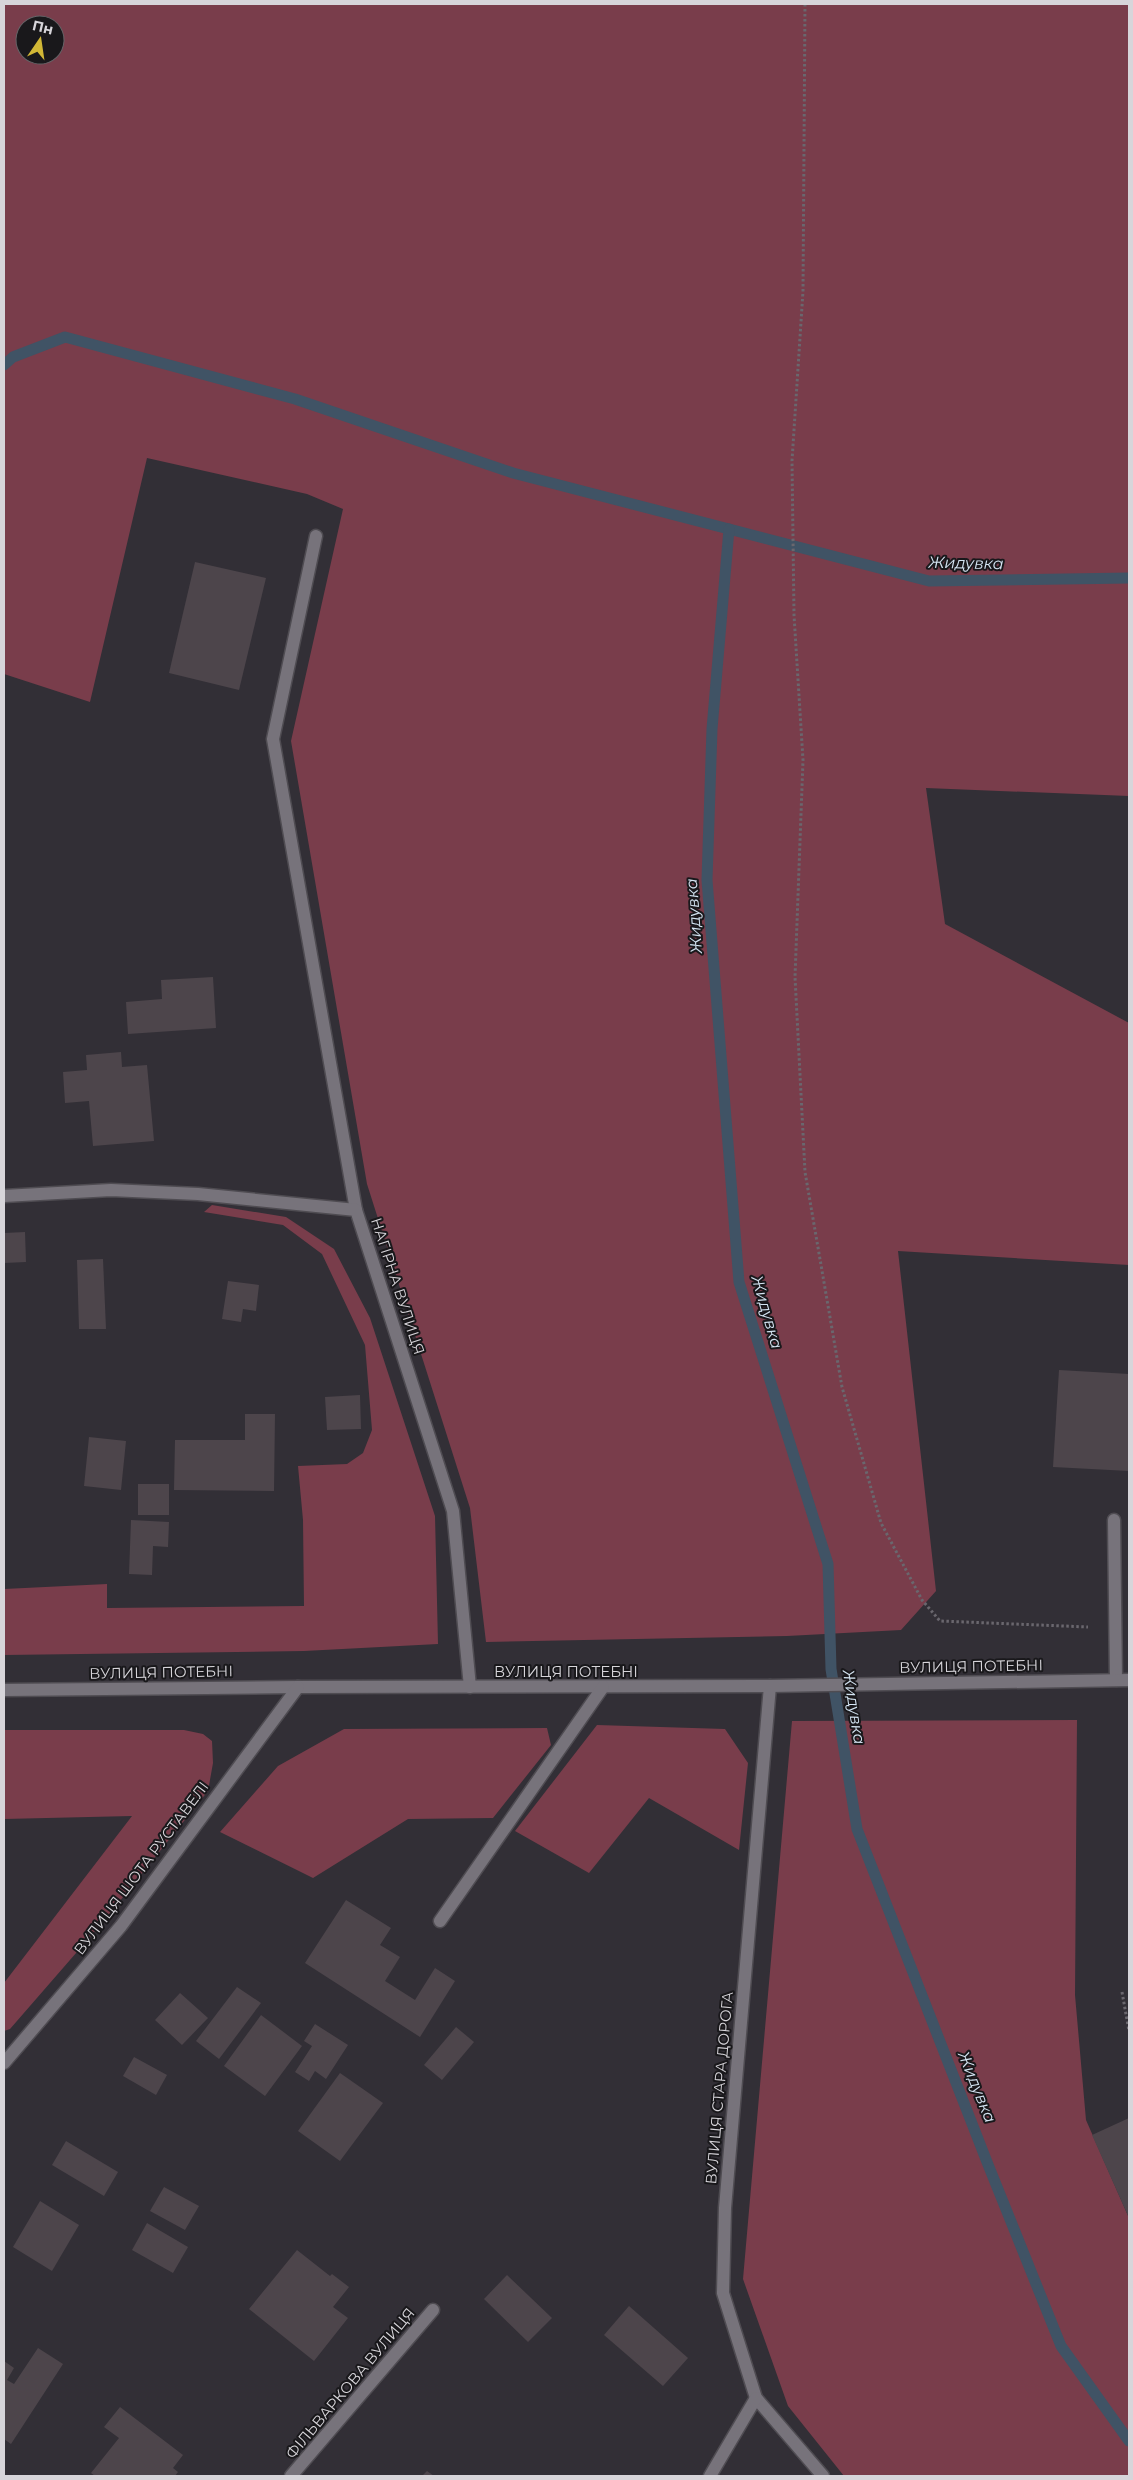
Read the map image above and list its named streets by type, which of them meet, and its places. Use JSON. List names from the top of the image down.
{
  "streets": {
    "street": [
      "НАГІРНА ВУЛИЦЯ",
      "ВУЛИЦЯ ПОТЕБНІ",
      "ВУЛИЦЯ ШОТА РУСТАВЕЛІ",
      "ВУЛИЦЯ СТАРА ДОРОГА",
      "ФІЛЬВАРКОВА ВУЛИЦЯ"
    ]
  },
  "crossings": [
    ["НАГІРНА ВУЛИЦЯ", "ВУЛИЦЯ ПОТЕБНІ"],
    ["ВУЛИЦЯ ПОТЕБНІ", "ВУЛИЦЯ ШОТА РУСТАВЕЛІ"],
    ["ВУЛИЦЯ ПОТЕБНІ", "ВУЛИЦЯ СТАРА ДОРОГА"]
  ],
  "water": ["Жидувка"],
  "north": "top"
}
